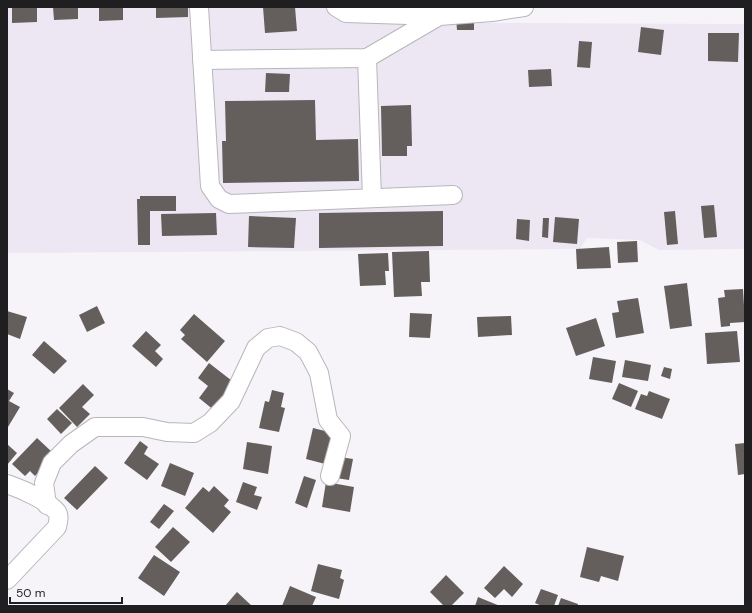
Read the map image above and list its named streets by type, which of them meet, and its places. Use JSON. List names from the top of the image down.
{
  "scale_bar": "50 m"
}
